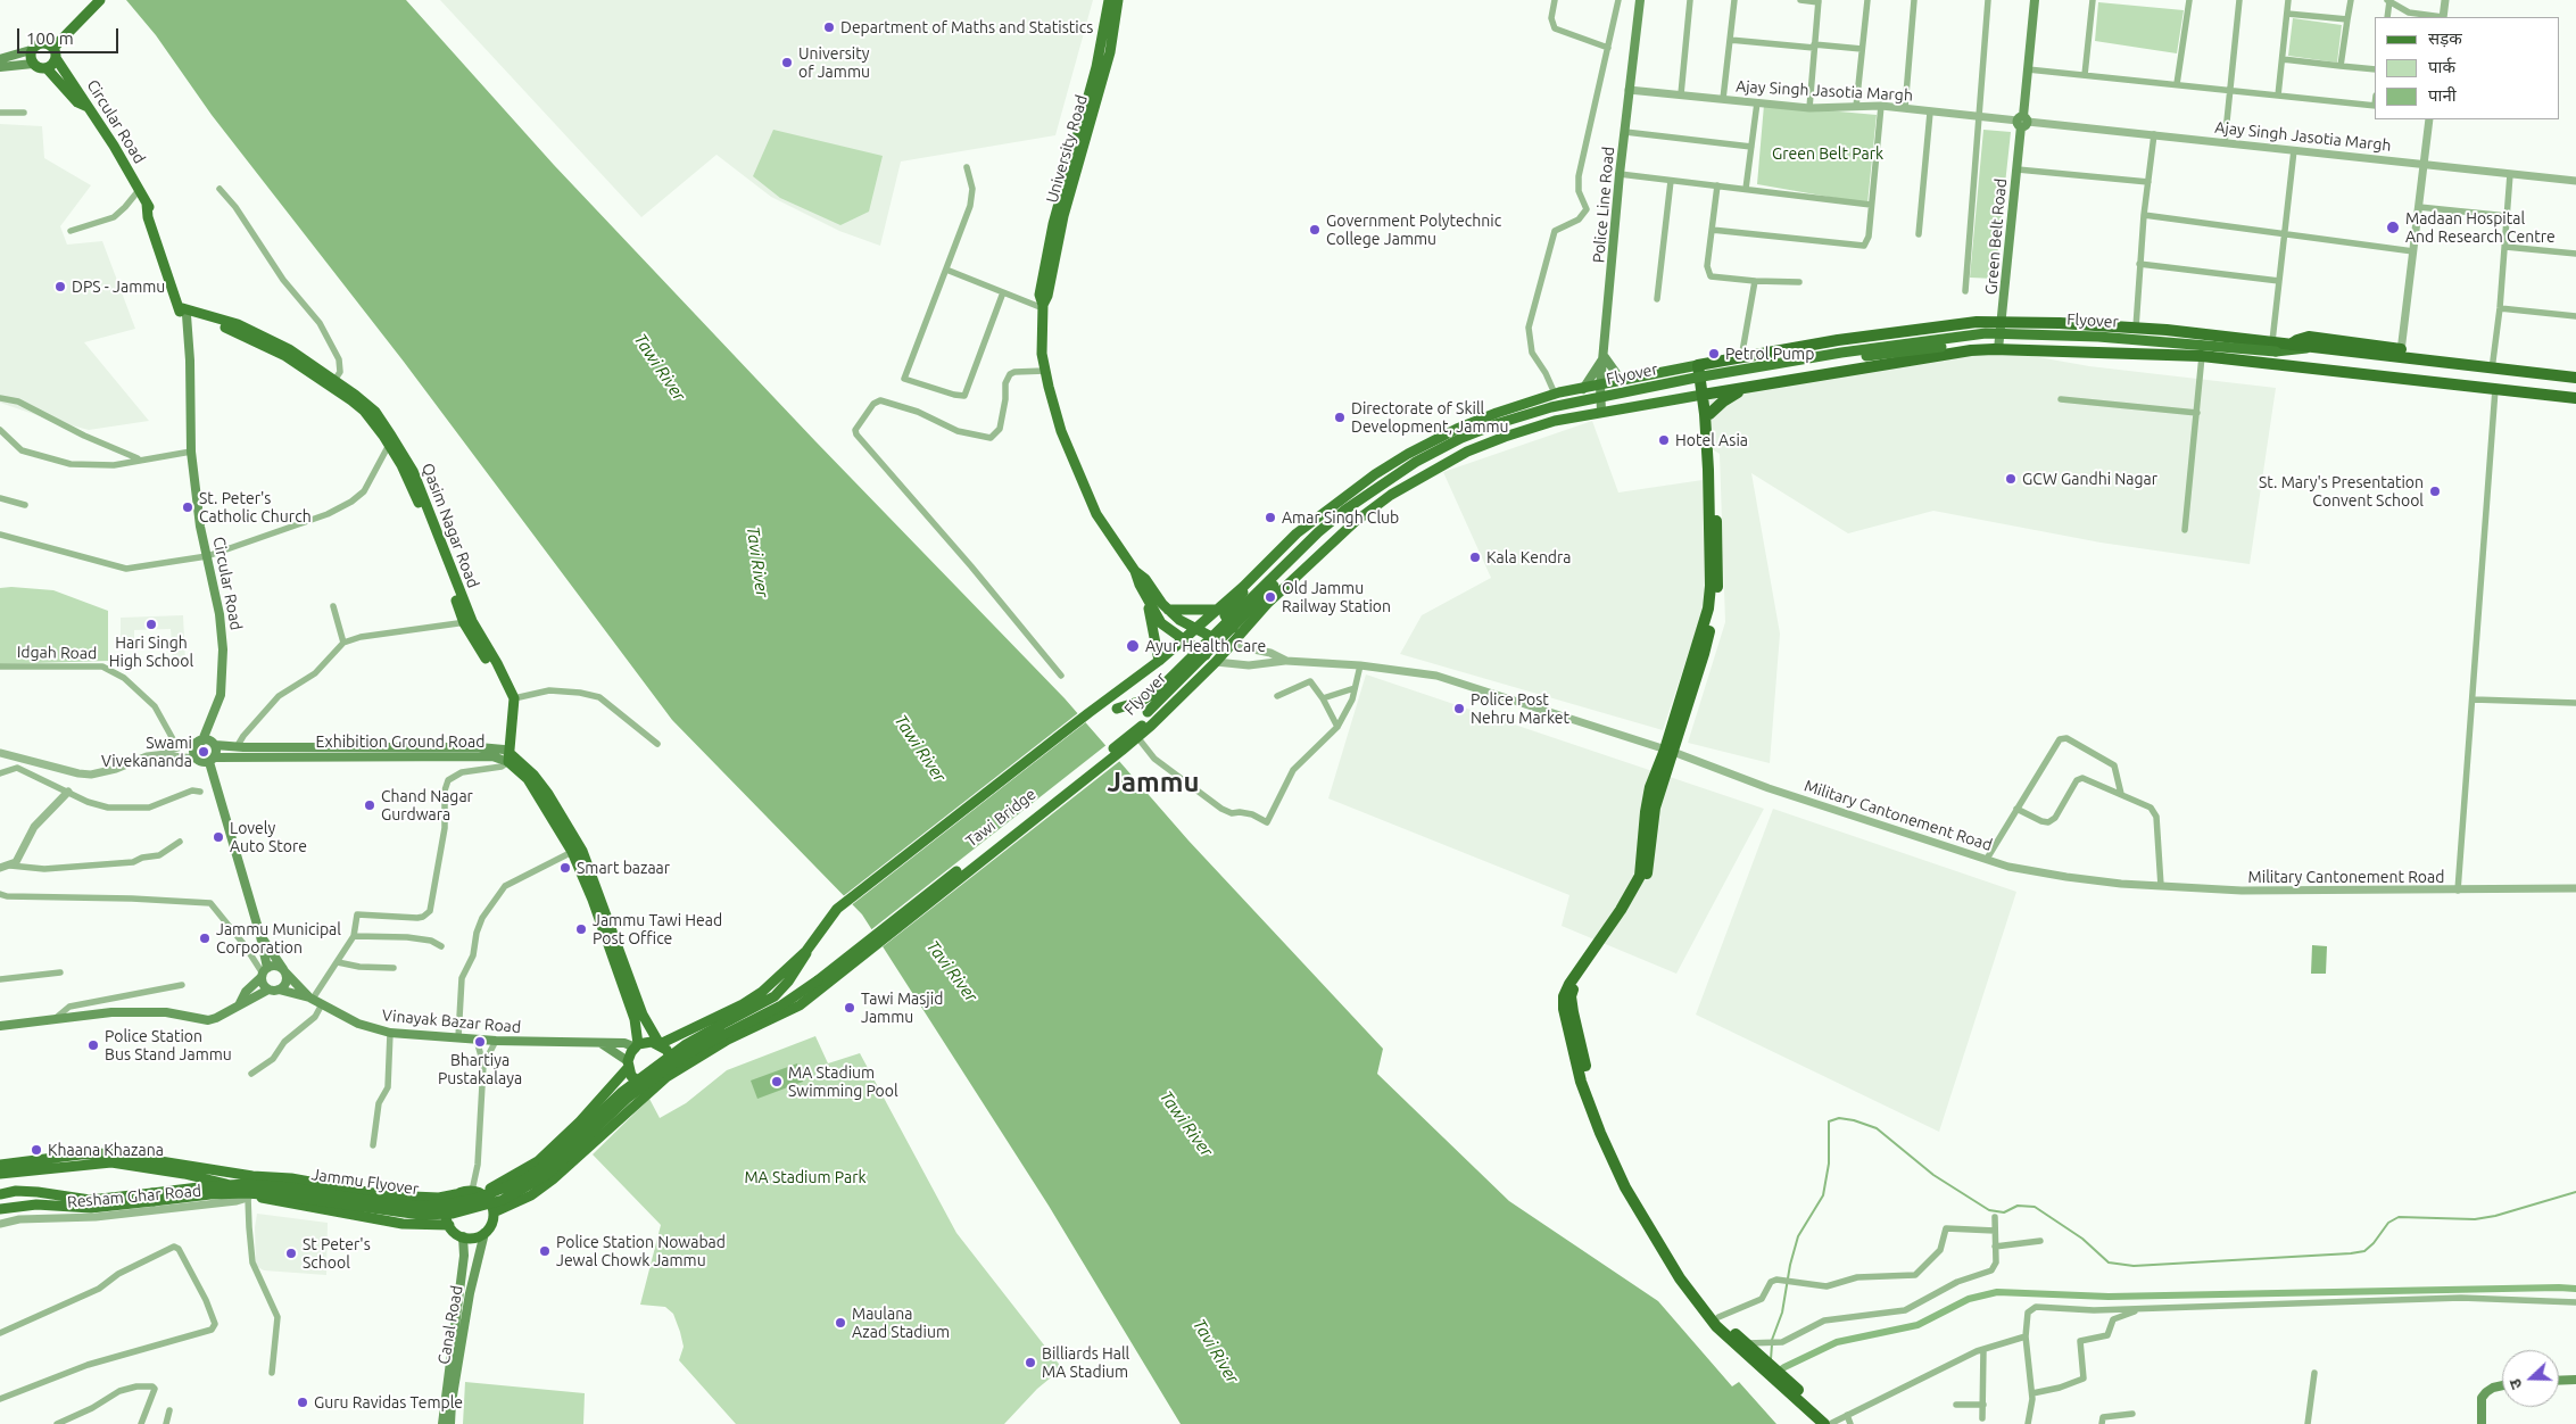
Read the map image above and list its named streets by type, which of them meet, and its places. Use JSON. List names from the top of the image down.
{
  "streets": {
    "main road": [
      "Circular Road",
      "University Road",
      "Police Line Road",
      "Green Belt Road",
      "Flyover",
      "Qasim Nagar Road",
      "Exhibition Ground Road",
      "Tawi Bridge",
      "Vinayak Bazar Road",
      "Jammu Flyover",
      "Canal Road"
    ],
    "street": [
      "Ajay Singh Jasotia Margh",
      "Idgah Road",
      "Military Cantonement Road",
      "Resham Ghar Road"
    ]
  },
  "crossings": [
    ["Ajay Singh Jasotia Margh", "Police Line Road"],
    ["Ajay Singh Jasotia Margh", "Green Belt Road"],
    ["Circular Road", "Qasim Nagar Road"],
    ["Circular Road", "Exhibition Ground Road"],
    ["Flyover", "Tawi Bridge"],
    ["Tawi Bridge", "Jammu Flyover"]
  ],
  "districts": ["Jammu"],
  "water": ["Tawi River", "Tavi River"],
  "parks": ["Green Belt Park", "MA Stadium Park"],
  "places": [
    "Department of Maths and Statistics",
    "University of Jammu",
    "Madaan Hospital And Research Centre",
    "Government Polytechnic College Jammu",
    "DPS - Jammu",
    "Petrol Pump",
    "Directorate of Skill Development, Jammu",
    "Hotel Asia",
    "GCW Gandhi Nagar",
    "St. Mary's Presentation Convent School",
    "St. Peter's Catholic Church",
    "Amar Singh Club",
    "Kala Kendra",
    "Old Jammu Railway Station",
    "Hari Singh High School",
    "Ayur Health Care",
    "Police Post Nehru Market",
    "Swami Vivekananda",
    "Chand Nagar Gurdwara",
    "Lovely Auto Store",
    "Smart bazaar",
    "Jammu Tawi Head Post Office",
    "Jammu Municipal Corporation",
    "Tawi Masjid Jammu",
    "Bhartiya Pustakalaya",
    "Police Station Bus Stand Jammu",
    "MA Stadium Swimming Pool",
    "Khaana Khazana",
    "Police Station Nowabad Jewal Chowk Jammu",
    "St Peter's School",
    "Maulana Azad Stadium",
    "Billiards Hall MA Stadium",
    "Guru Ravidas Temple"
  ],
  "legend": ["सड़क", "पार्क", "पानी"],
  "scale_bar": "100 m",
  "north": "left"
}
